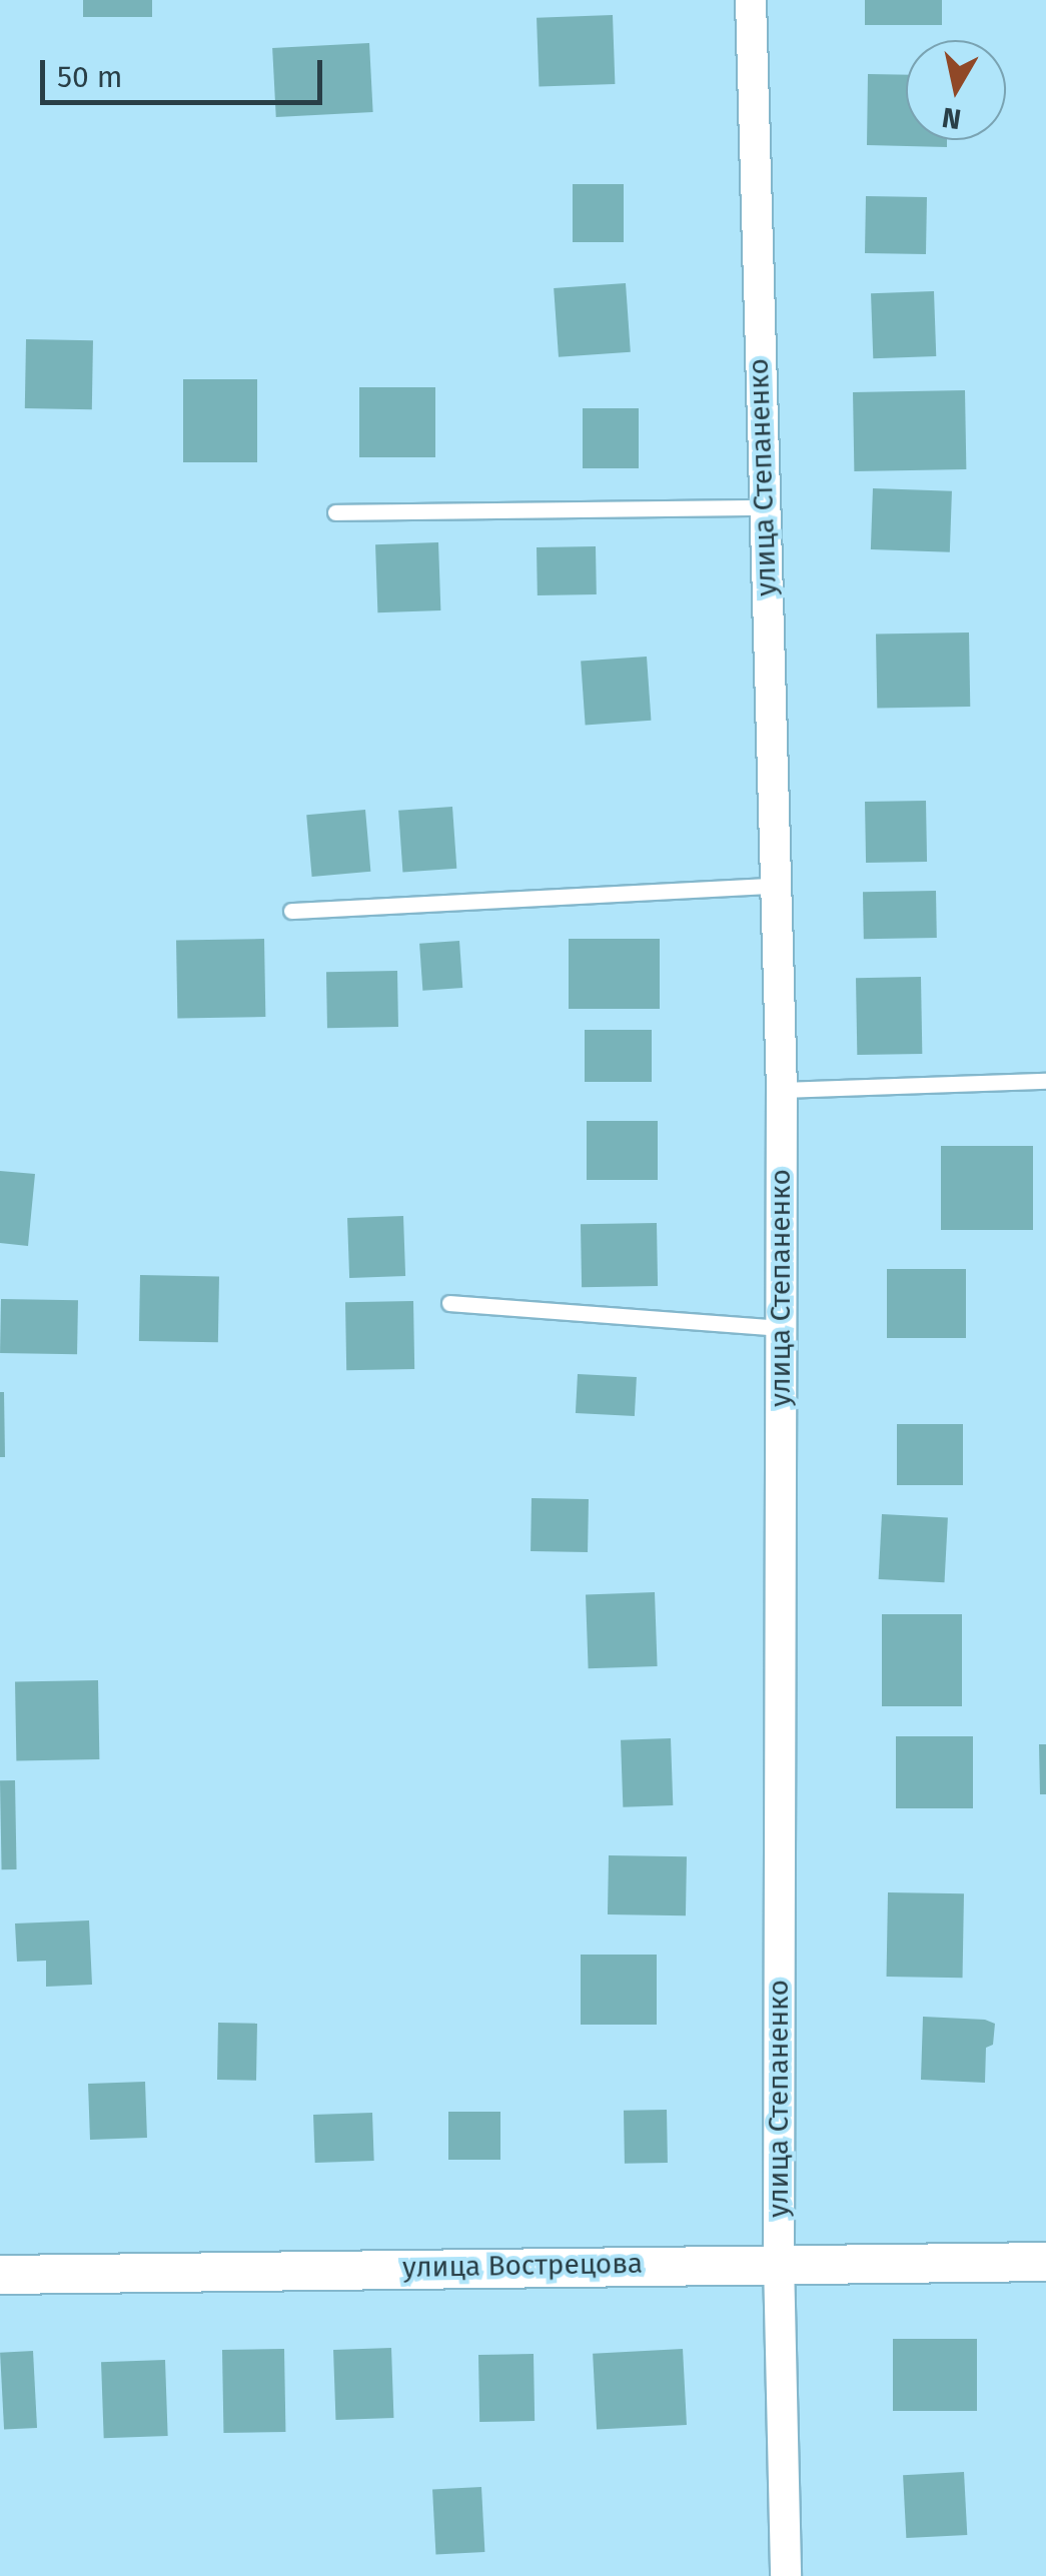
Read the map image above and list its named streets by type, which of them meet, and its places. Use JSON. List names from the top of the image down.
{
  "streets": {
    "street": ["улица Степаненко", "улица Вострецова"]
  },
  "crossings": [
    ["улица Степаненко", "улица Вострецова"]
  ],
  "scale_bar": "50 m",
  "north": "bottom"
}
